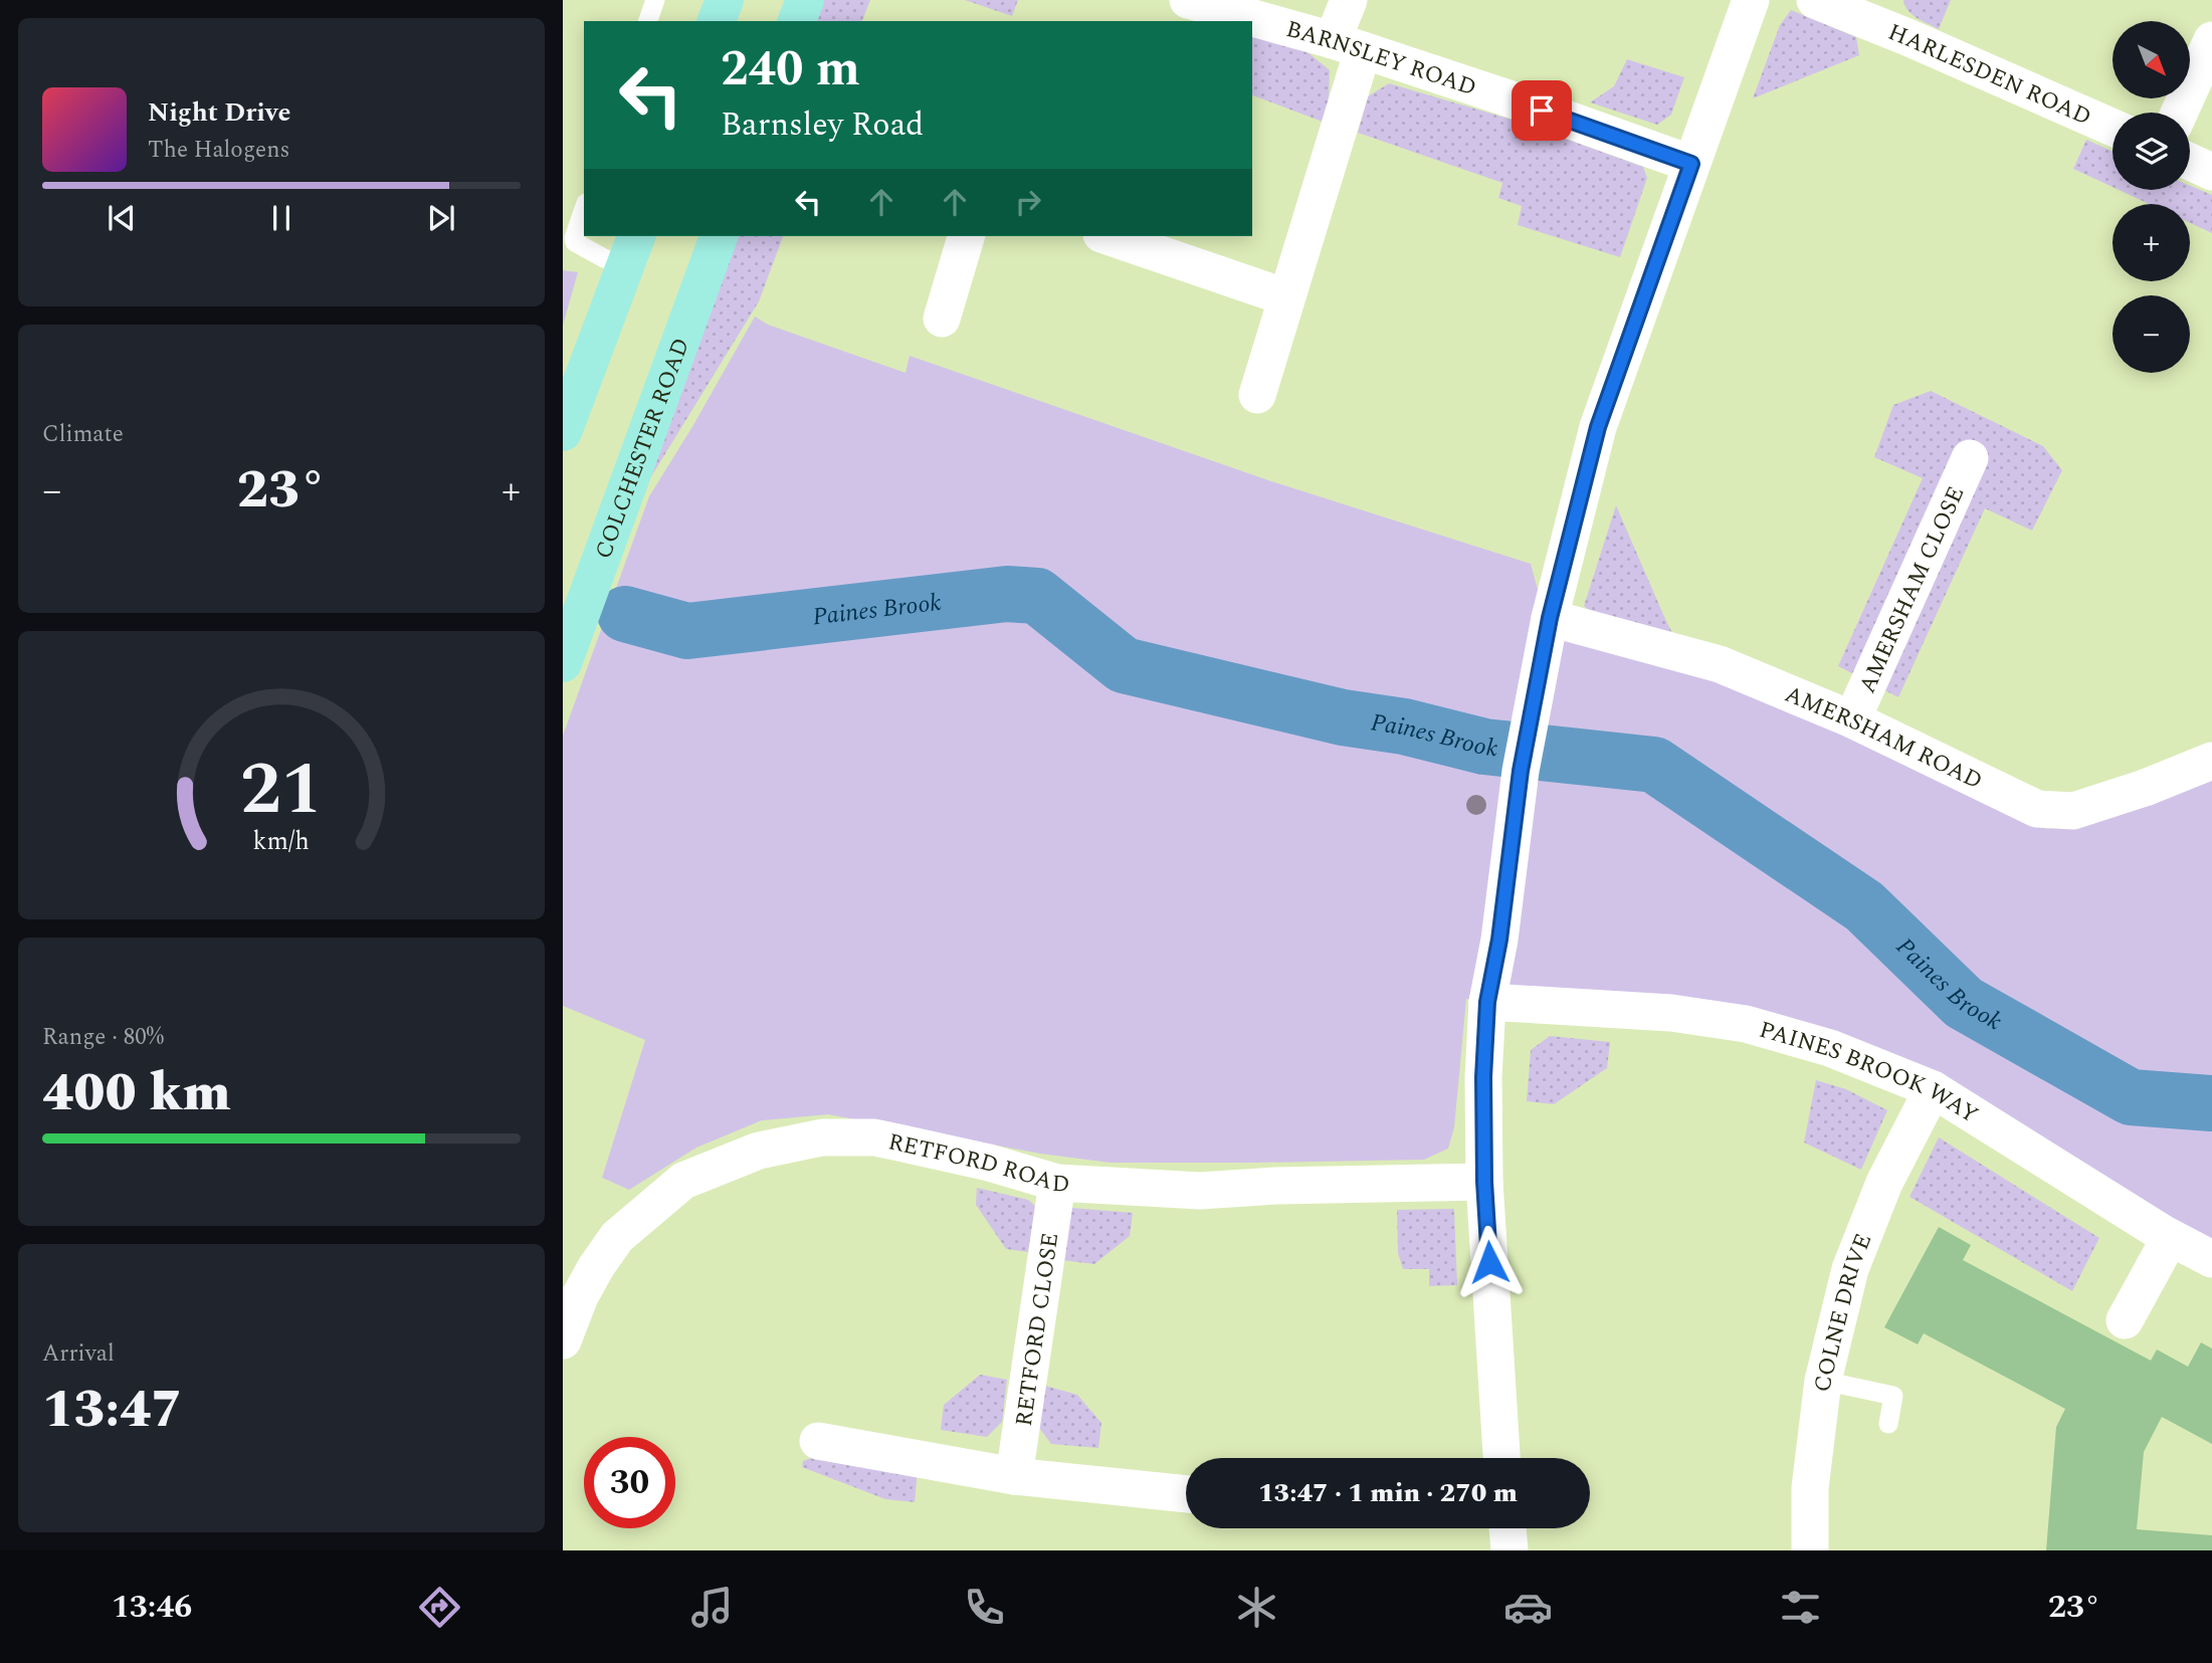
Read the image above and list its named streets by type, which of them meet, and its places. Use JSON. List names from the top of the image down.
{
  "streets": {
    "highway": ["COLCHESTER ROAD"],
    "street": [
      "BARNSLEY ROAD",
      "HARLESDEN ROAD",
      "AMERSHAM CLOSE",
      "AMERSHAM ROAD",
      "PAINES BROOK WAY",
      "RETFORD ROAD",
      "COLNE DRIVE",
      "RETFORD CLOSE"
    ]
  },
  "crossings": [
    ["AMERSHAM CLOSE", "AMERSHAM ROAD"],
    ["PAINES BROOK WAY", "COLNE DRIVE"],
    ["RETFORD ROAD", "RETFORD CLOSE"]
  ],
  "water": ["Paines Brook"],
  "north": "bottom right",
  "page": {
    "map_buttons": ["+", "−"],
    "turn": ["240 m", "Barnsley Road"],
    "song": ["Night Drive", "The Halogens"],
    "tile": [
      "Climate",
      ["Range · 80%", "400 km"],
      ["Arrival", "13:47"]
    ],
    "heat": ["−", "23°", "+"],
    "limit": "30",
    "trip": "13:47 · 1 min · 270 m",
    "tabs": ["13:46", "23°"],
    "gauge": ["21", "km/h"]
  }
}
